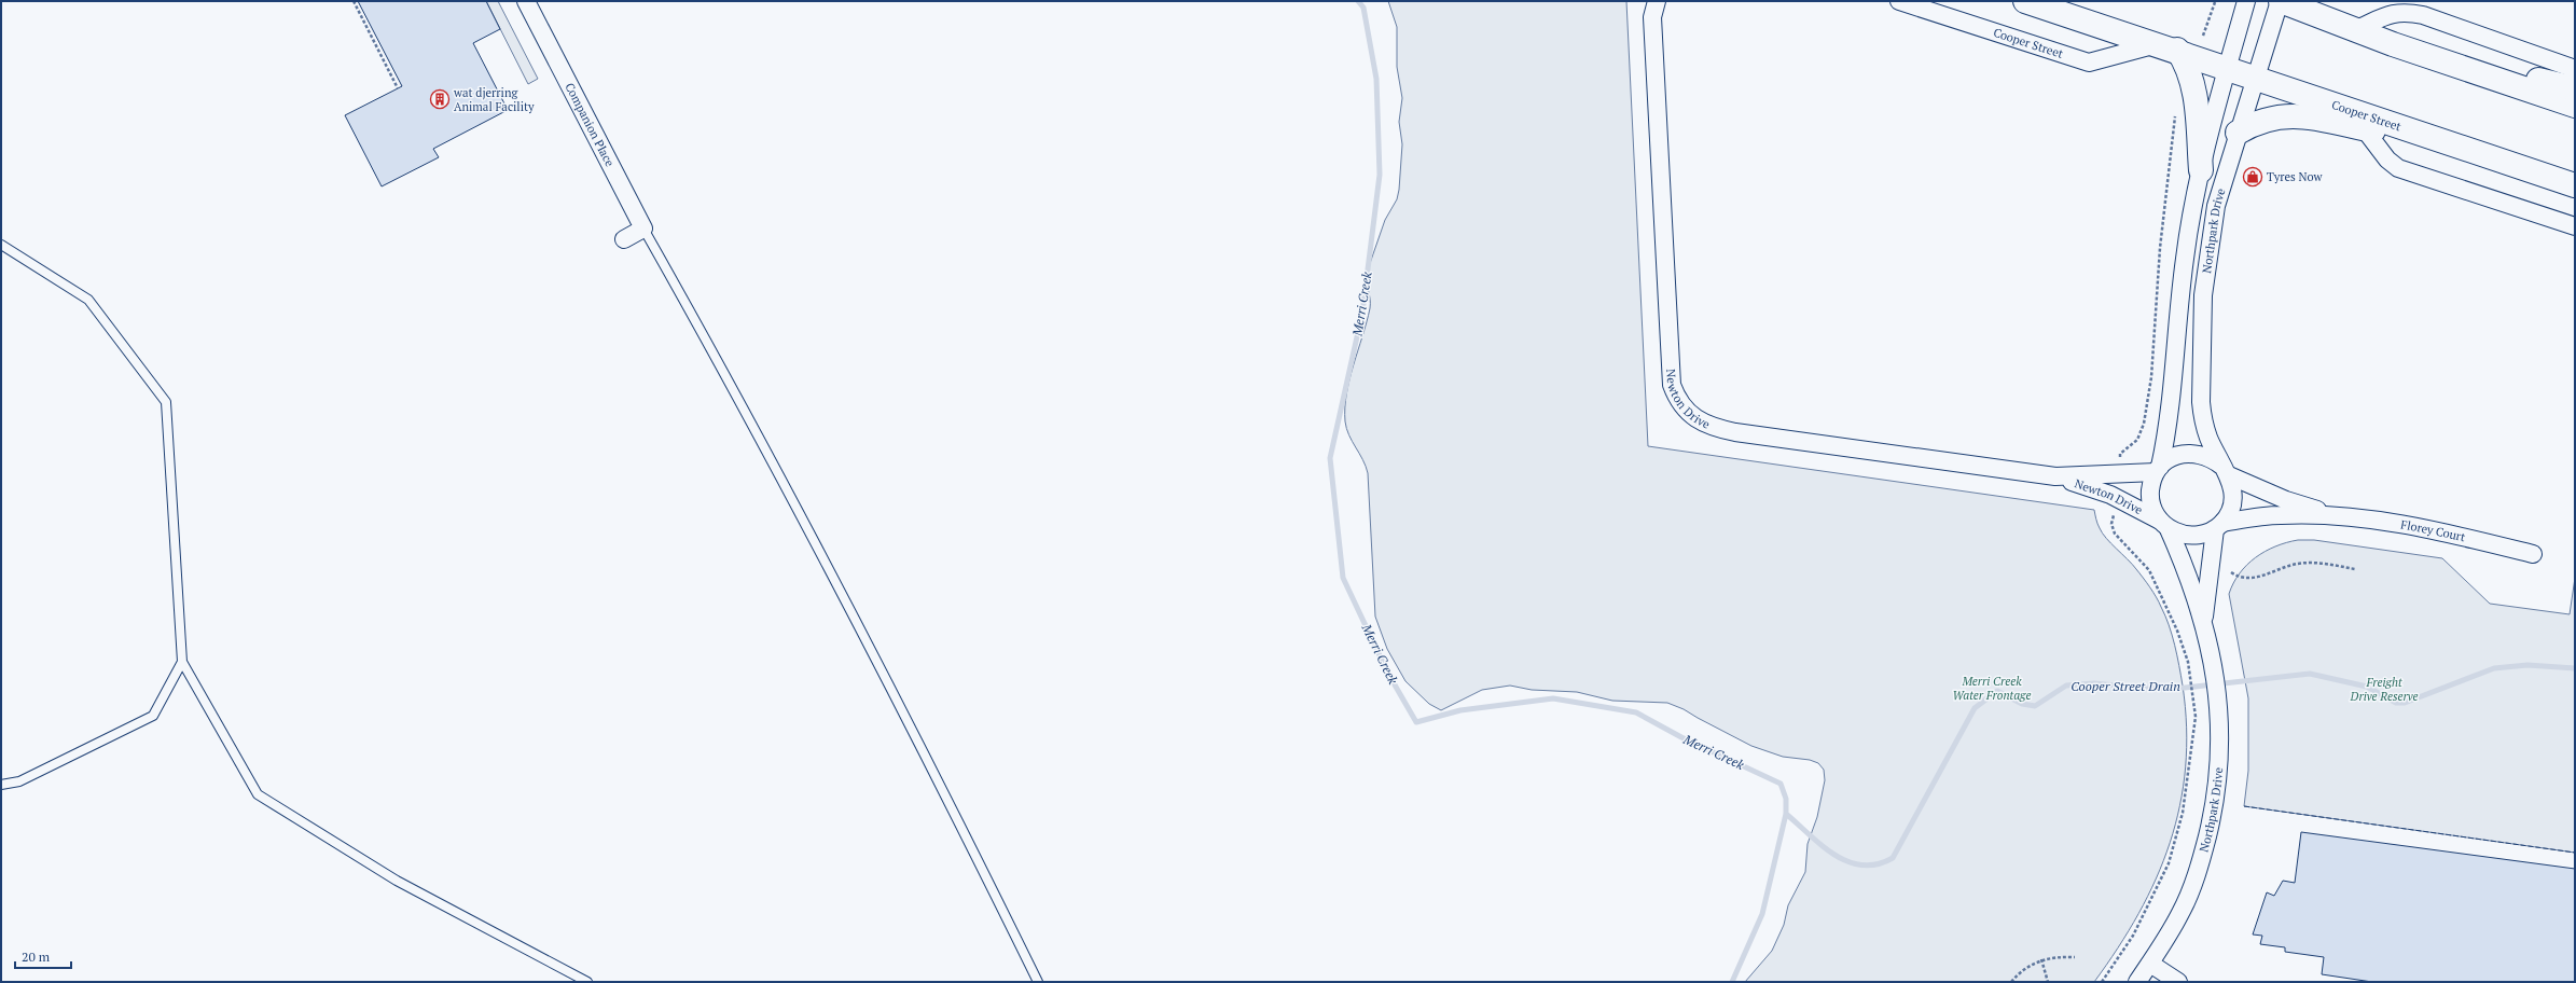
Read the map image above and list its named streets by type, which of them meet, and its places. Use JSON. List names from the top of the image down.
{
  "streets": {
    "main road": ["Cooper Street"],
    "street": [
      "Companion Place",
      "Northpark Drive",
      "Newton Drive",
      "Florey Court"
    ]
  },
  "crossings": [
    ["Cooper Street", "Northpark Drive"],
    ["Northpark Drive", "Newton Drive"],
    ["Northpark Drive", "Florey Court"],
    ["Newton Drive", "Florey Court"]
  ],
  "water": ["Merri Creek", "Cooper Street Drain"],
  "parks": ["Merri Creek Water Frontage", "Freight Drive Reserve"],
  "places": {
    "building": ["wat djerring Animal Facility"],
    "shop": ["Tyres Now"]
  },
  "scale_bar": "20 m"
}
